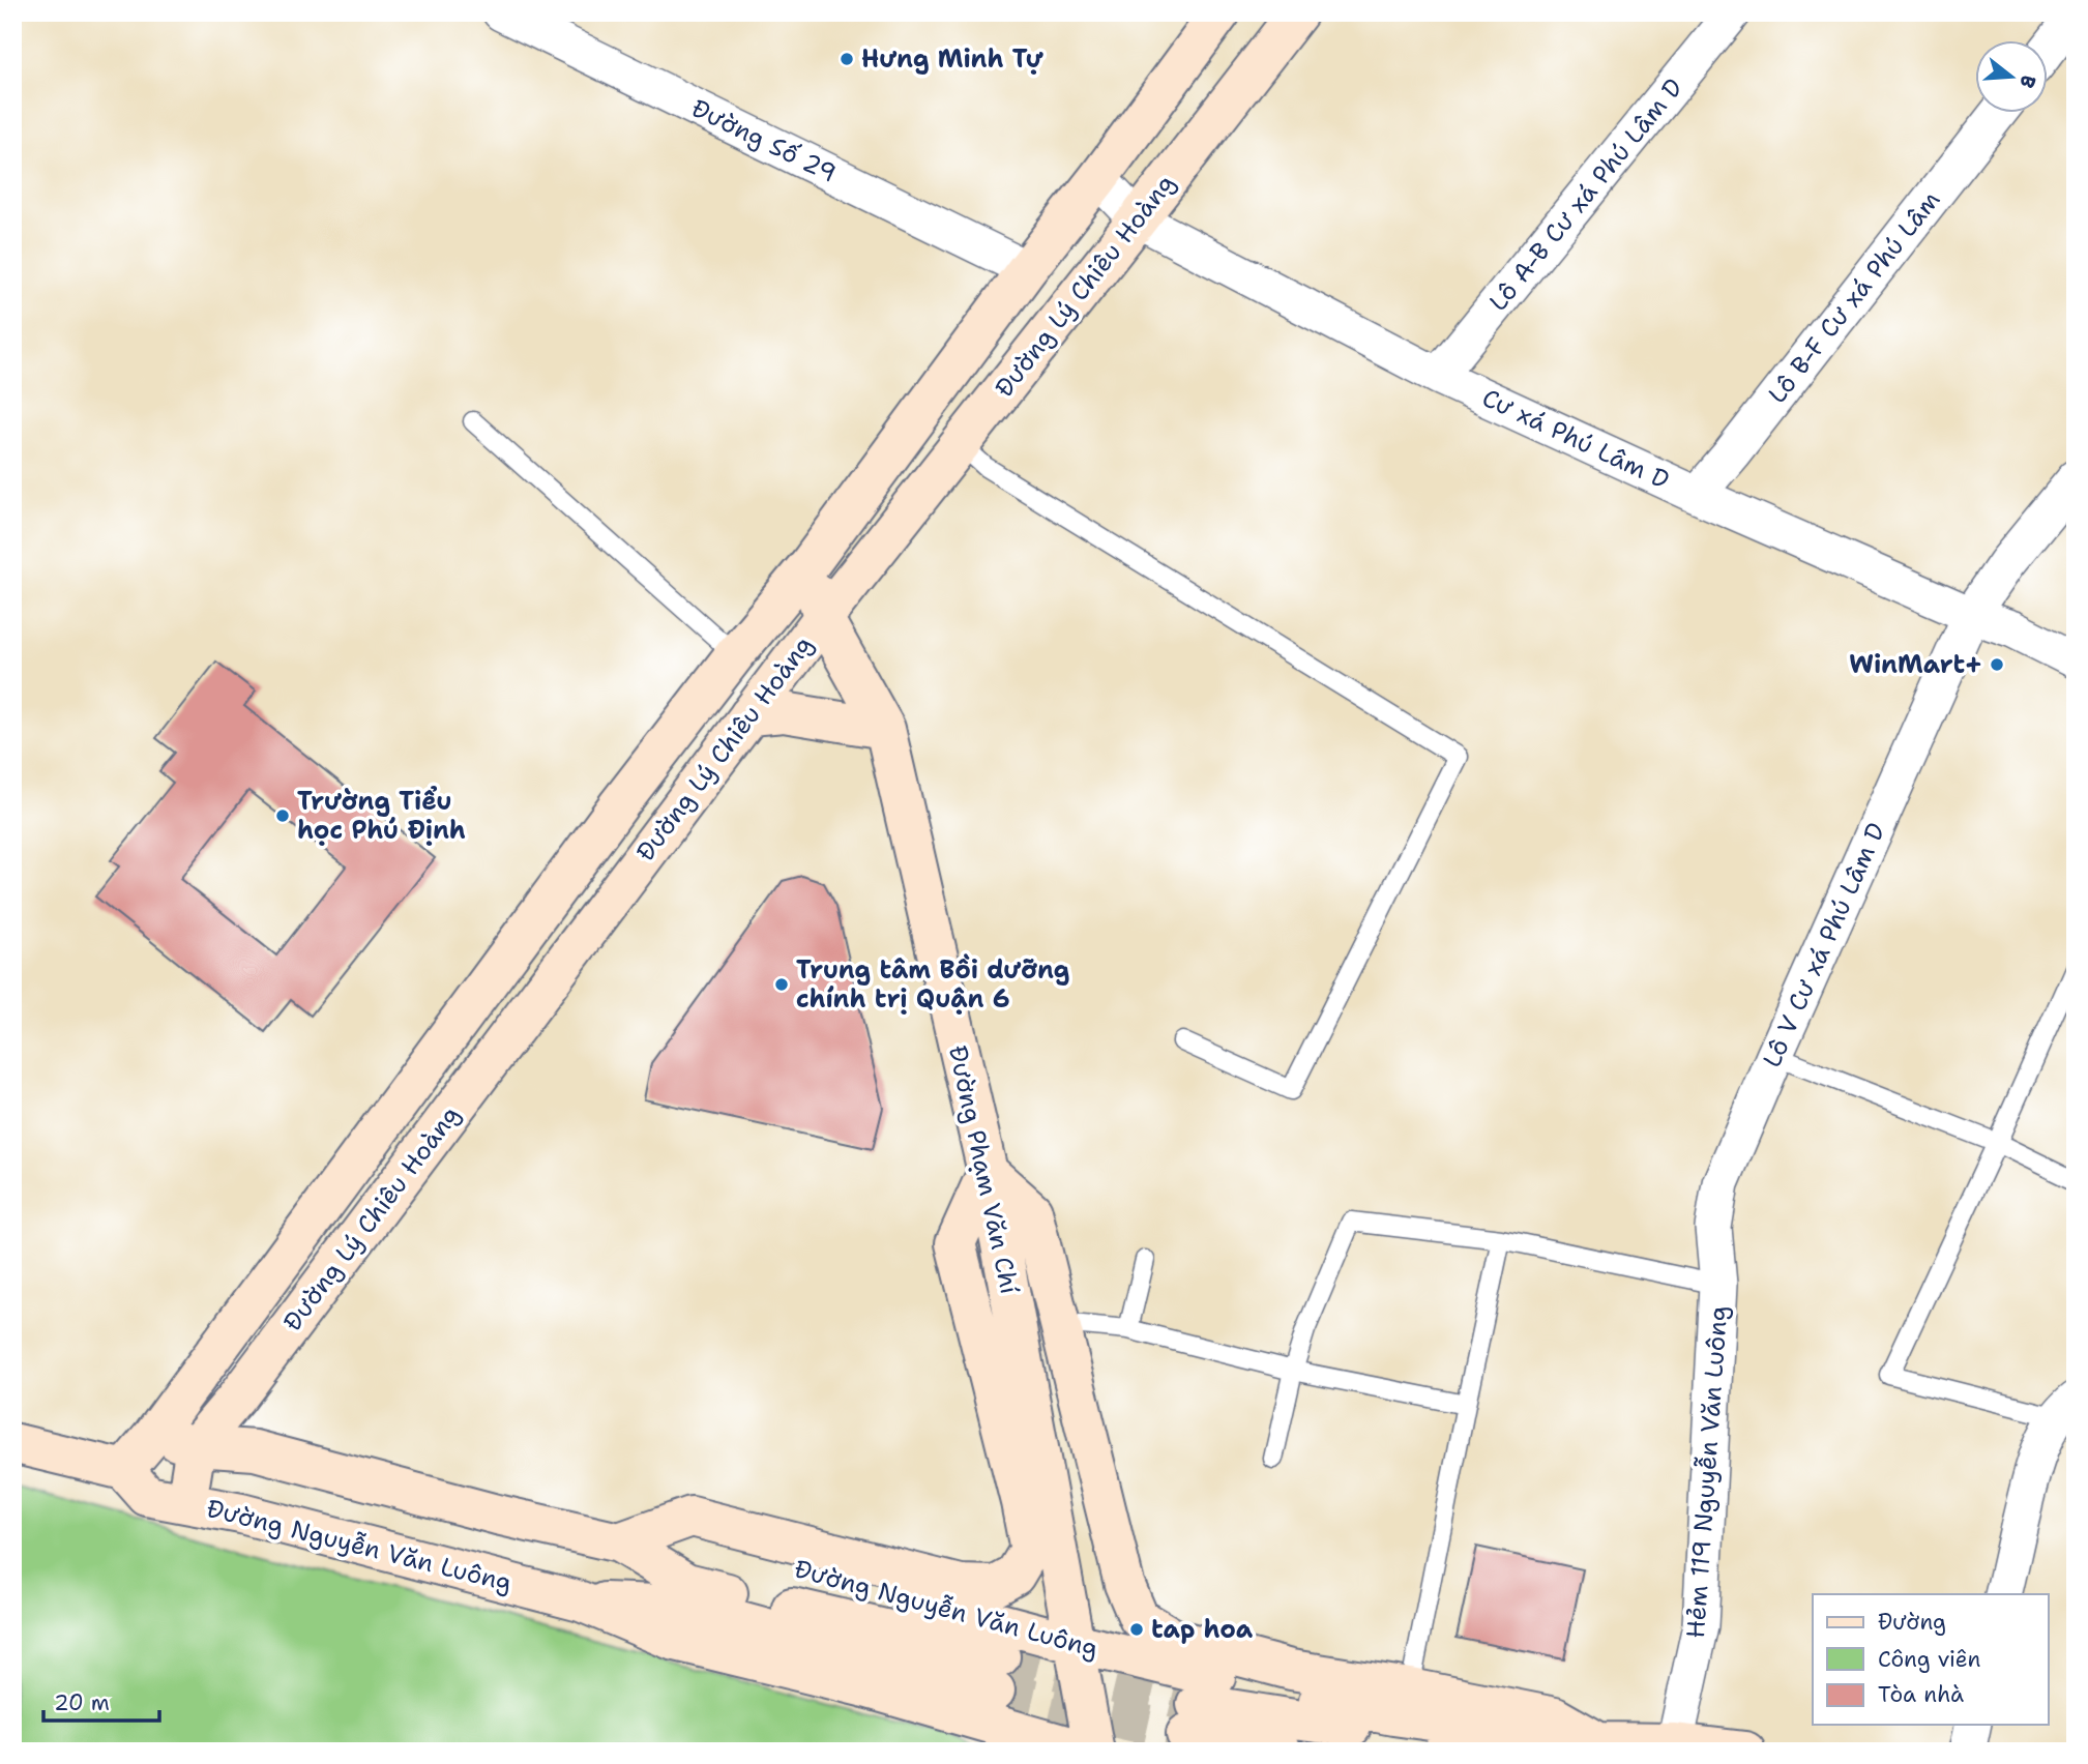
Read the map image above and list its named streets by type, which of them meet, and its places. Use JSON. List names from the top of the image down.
{
  "streets": {
    "main road": ["Đường Lý Chiêu Hoàng", "Đường Phạm Văn Chí", "Đường Nguyễn Văn Luông"],
    "street": [
      "Đường Số 29",
      "Lô A-B Cư xá Phú Lâm D",
      "Lô B-F Cư xá Phú Lâm",
      "Cư xá Phú Lâm D",
      "Lô V Cư xá Phú Lâm D",
      "Hẻm 119 Nguyễn Văn Luông"
    ]
  },
  "crossings": [
    ["Đường Số 29", "Đường Lý Chiêu Hoàng"],
    ["Lô A-B Cư xá Phú Lâm D", "Cư xá Phú Lâm D"],
    ["Đường Lý Chiêu Hoàng", "Cư xá Phú Lâm D"],
    ["Đường Lý Chiêu Hoàng", "Đường Phạm Văn Chí"],
    ["Đường Lý Chiêu Hoàng", "Đường Nguyễn Văn Luông"],
    ["Lô B-F Cư xá Phú Lâm", "Cư xá Phú Lâm D"],
    ["Cư xá Phú Lâm D", "Lô V Cư xá Phú Lâm D"],
    ["Lô V Cư xá Phú Lâm D", "Hẻm 119 Nguyễn Văn Luông"],
    ["Đường Phạm Văn Chí", "Đường Nguyễn Văn Luông"],
    ["Hẻm 119 Nguyễn Văn Luông", "Đường Nguyễn Văn Luông"]
  ],
  "places": [
    "Hưng Minh Tự",
    "WinMart+",
    "Trường Tiểu học Phú Định",
    "Trung tâm Bồi dưỡng chính trị Quận 6",
    "tap hoa"
  ],
  "legend": ["Đường", "Công viên", "Tòa nhà"],
  "scale_bar": "20 m",
  "north": "right"
}
